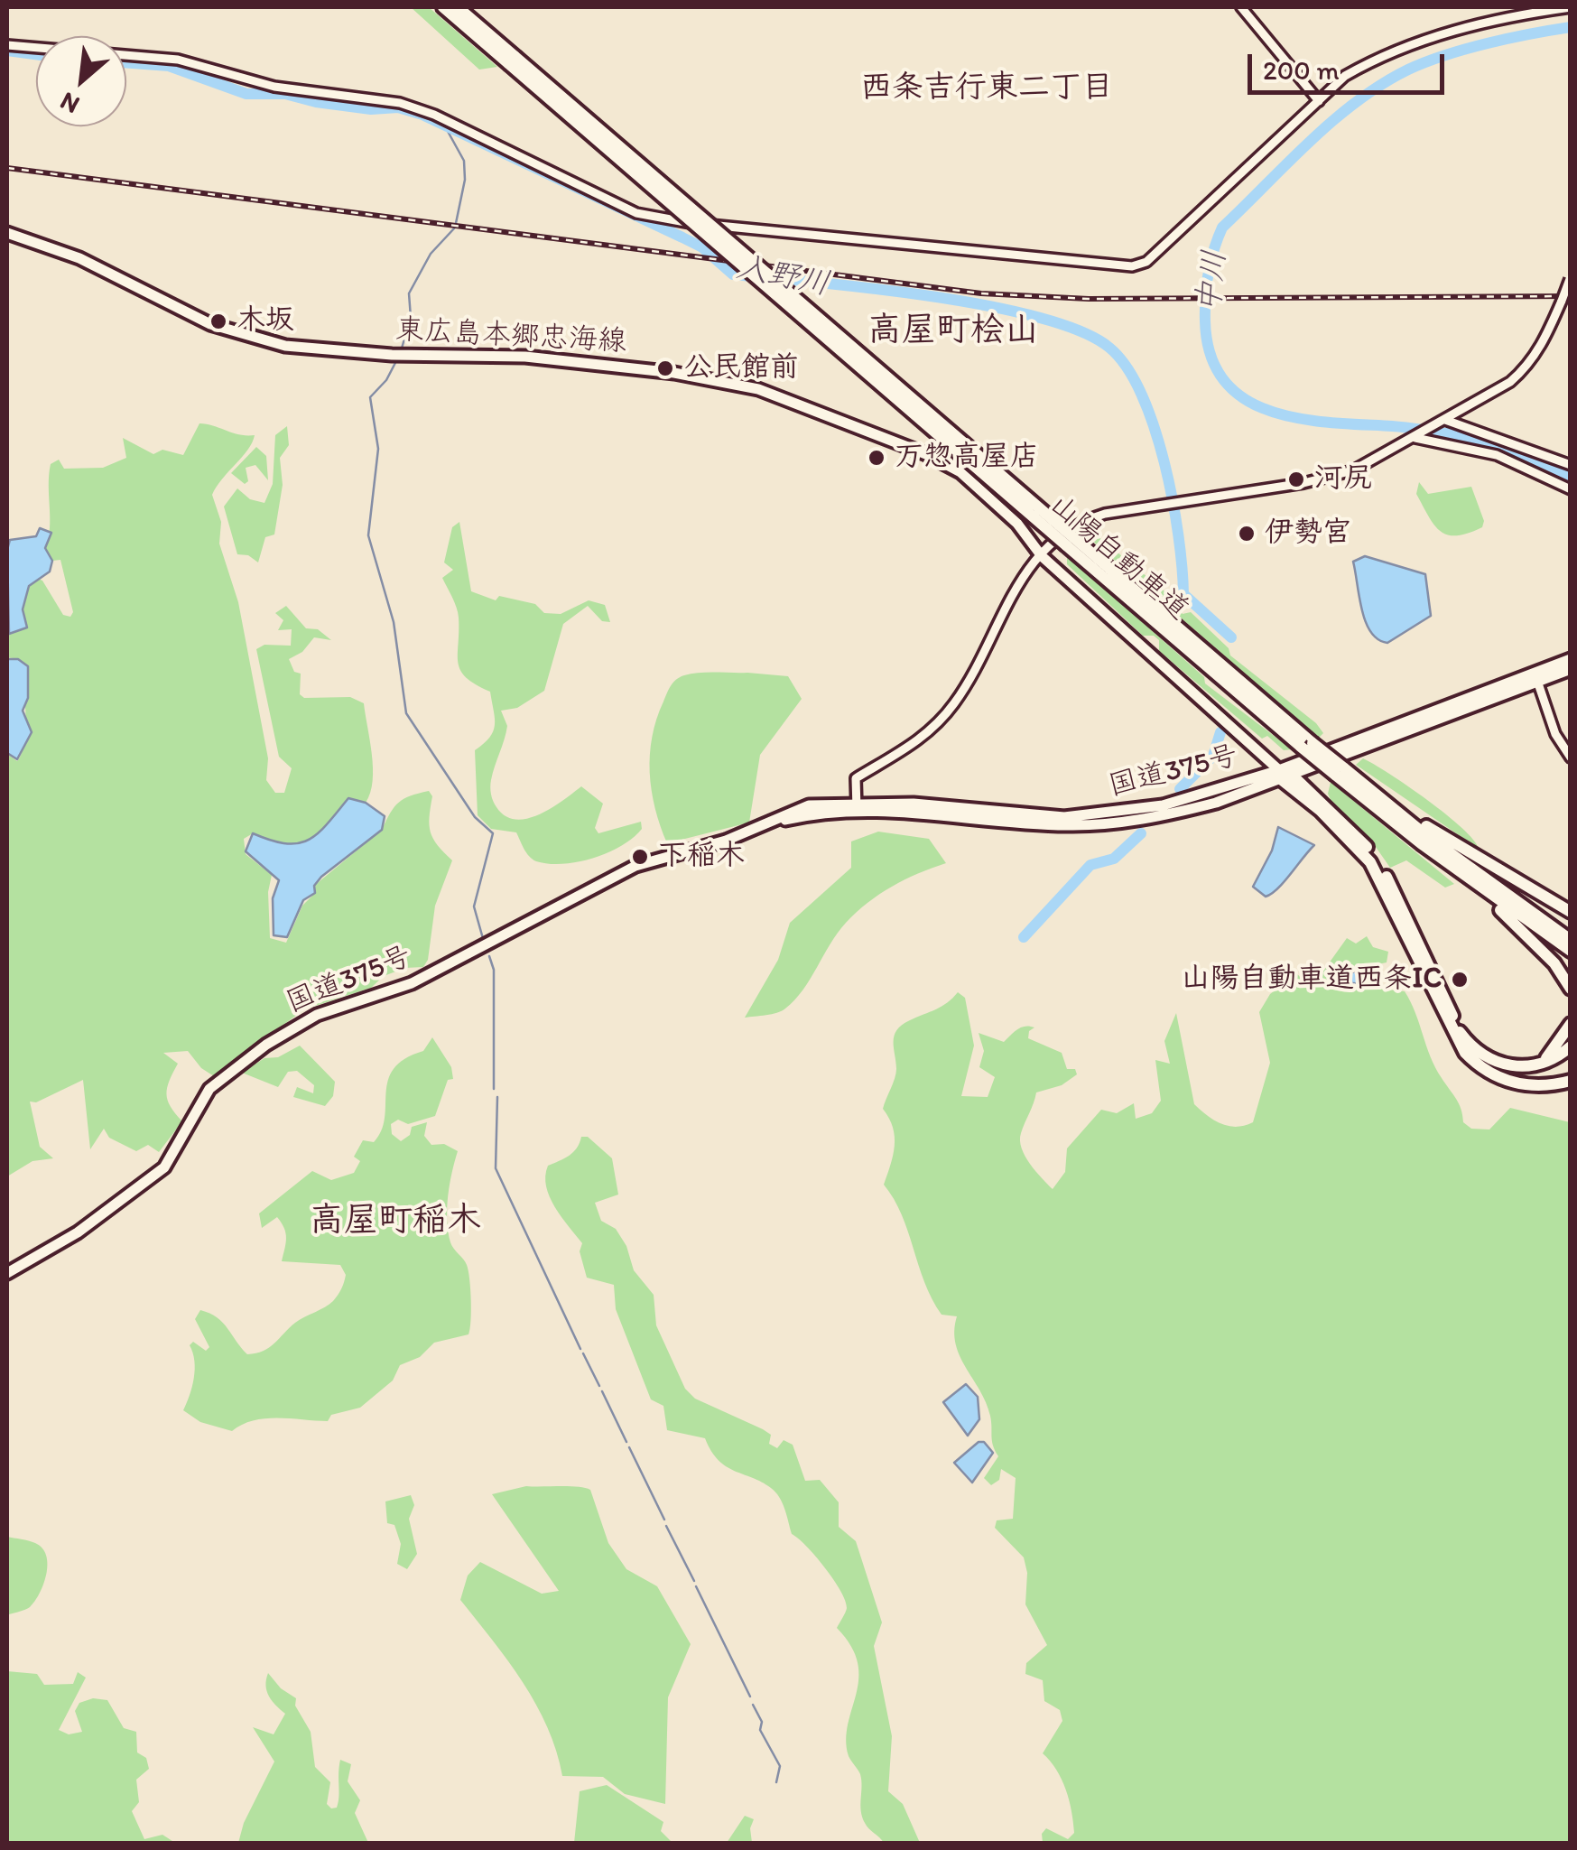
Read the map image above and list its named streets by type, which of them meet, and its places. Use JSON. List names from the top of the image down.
{
  "streets": {
    "highway": ["山陽自動車道"],
    "main road": ["東広島本郷忠海線", "国道375号"]
  },
  "crossings": [
    ["東広島本郷忠海線", "国道375号"]
  ],
  "districts": ["西条吉行東二丁目", "高屋町桧山", "高屋町稲木"],
  "water": ["入野川", "中川"],
  "places": [
    "木坂",
    "公民館前",
    "万惣高屋店",
    "河尻",
    "伊勢宮",
    "下稲木",
    "山陽自動車道西条IC"
  ],
  "scale_bar": "200 m",
  "north": "bottom left"
}
